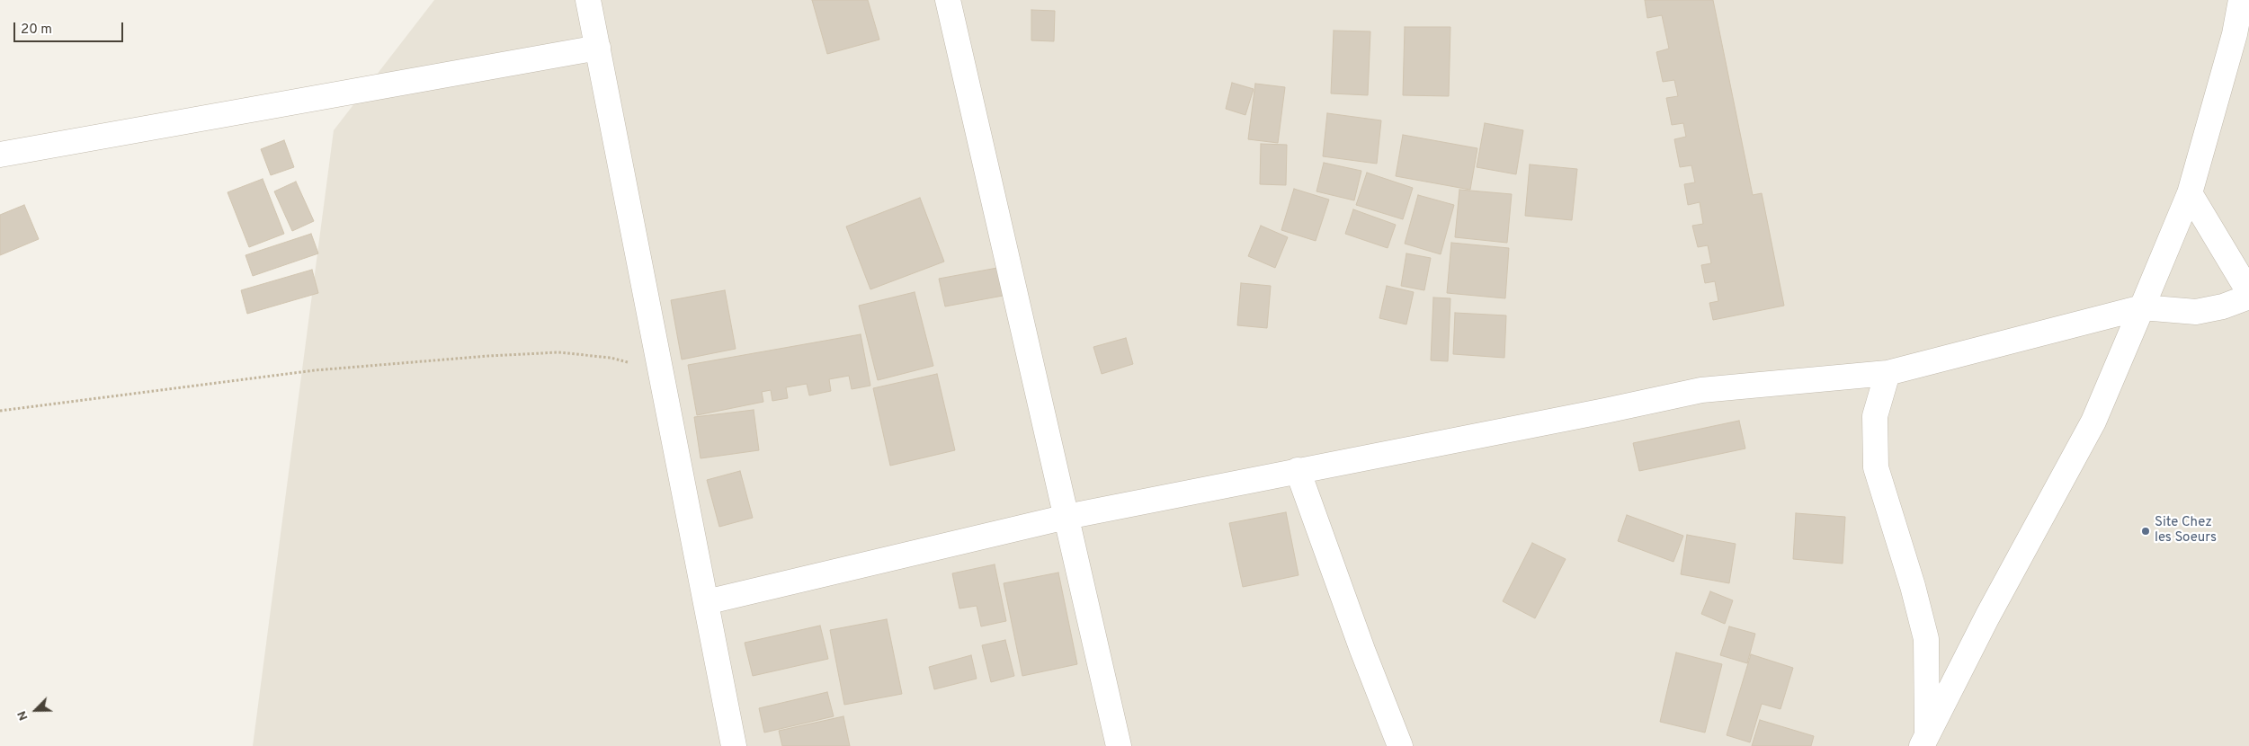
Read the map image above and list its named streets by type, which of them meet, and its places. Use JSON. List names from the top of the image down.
{
  "places": ["Site Chez les Soeurs"],
  "scale_bar": "20 m",
  "north": "bottom left"
}
